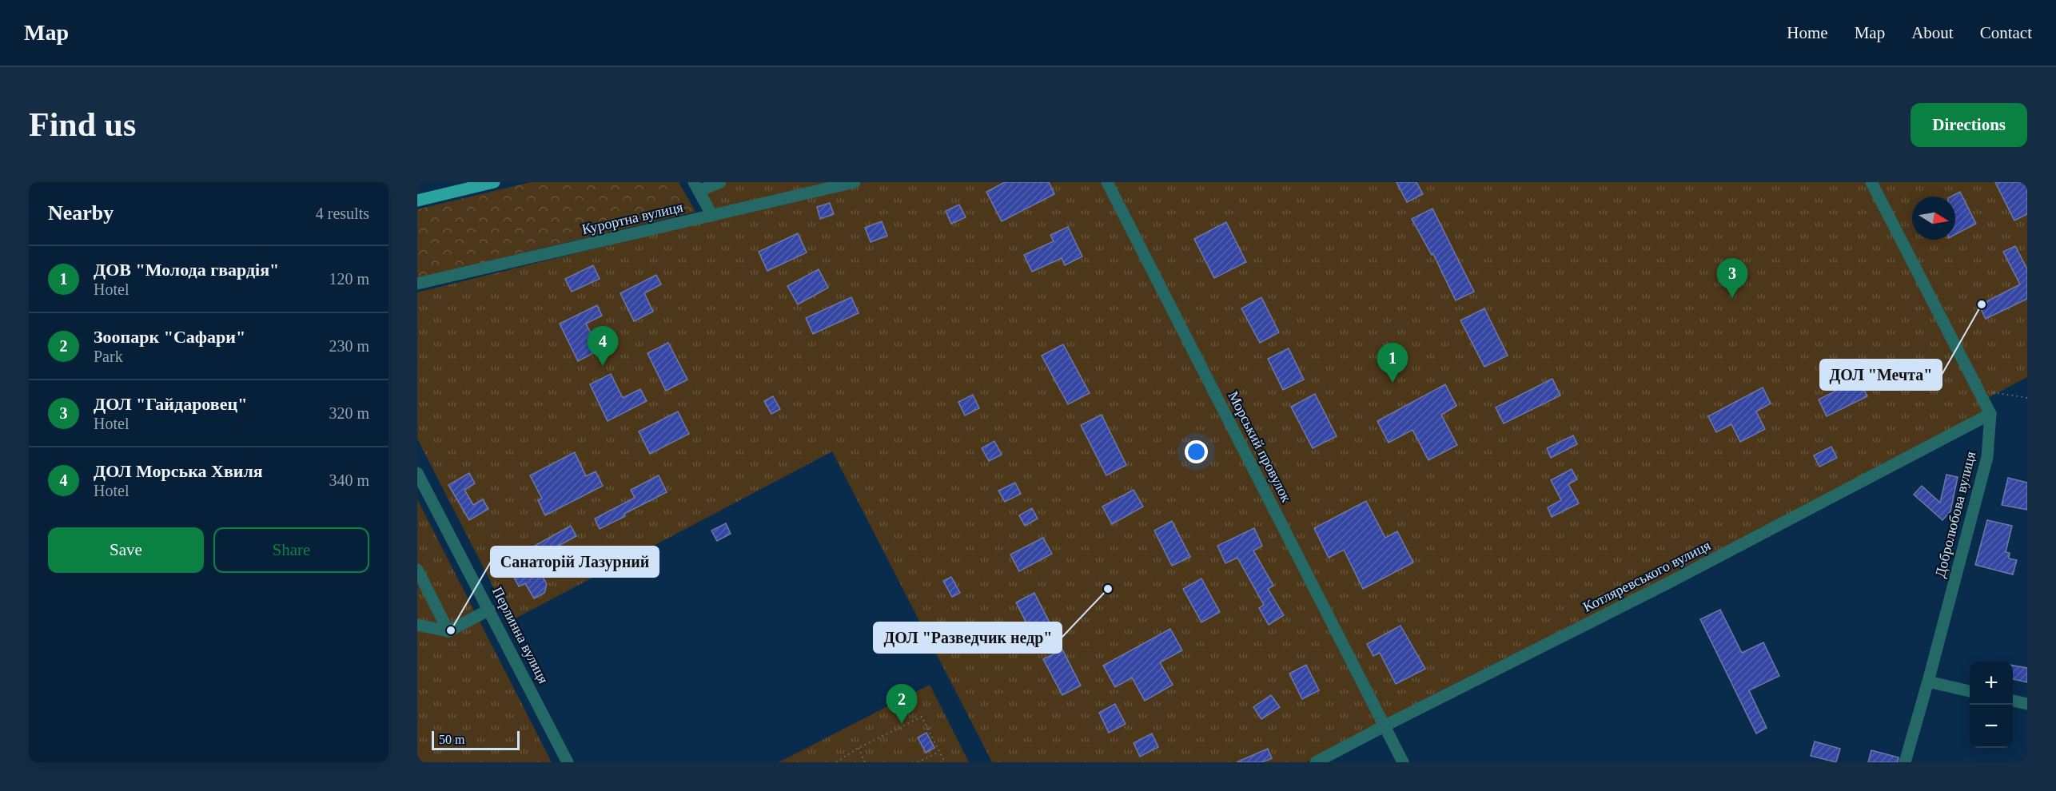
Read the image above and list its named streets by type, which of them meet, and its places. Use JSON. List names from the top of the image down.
{
  "streets": {
    "street": [
      "Курортна вулиця",
      "Морський провулок",
      "Добролюбова вулиця",
      "Котляревського вулиця",
      "Перлинна вулиця"
    ]
  },
  "crossings": [
    ["Морський провулок", "Котляревського вулиця"],
    ["Добролюбова вулиця", "Котляревського вулиця"]
  ],
  "places": ["ДОЛ \"Мечта\"", "ДОЛ \"Разведчик недр\"", "Санаторій Лазурний"],
  "scale_bar": "50 m",
  "north": "right",
  "page": {
    "header": "Map",
    "nav": [
      "Home",
      "Map",
      "About",
      "Contact"
    ],
    "buttons": [
      "Directions",
      ["Save", "Share"]
    ],
    "title": "Find us",
    "heading": ["Nearby", "4 results"],
    "list": [
      {
        "mark": "1",
        "name": "ДОВ \"Молода гвардія\"",
        "note": "Hotel",
        "value": "120 m"
      },
      {
        "mark": "2",
        "name": "Зоопарк \"Сафари\"",
        "note": "Park",
        "value": "230 m"
      },
      {
        "mark": "3",
        "name": "ДОЛ \"Гайдаровец\"",
        "note": "Hotel",
        "value": "320 m"
      },
      {
        "mark": "4",
        "name": "ДОЛ Морська Хвиля",
        "note": "Hotel",
        "value": "340 m"
      }
    ],
    "pins": [
      "3",
      "4",
      "1",
      "2"
    ],
    "map_buttons": ["+", "−"],
    "scale": "50 m"
  }
}
